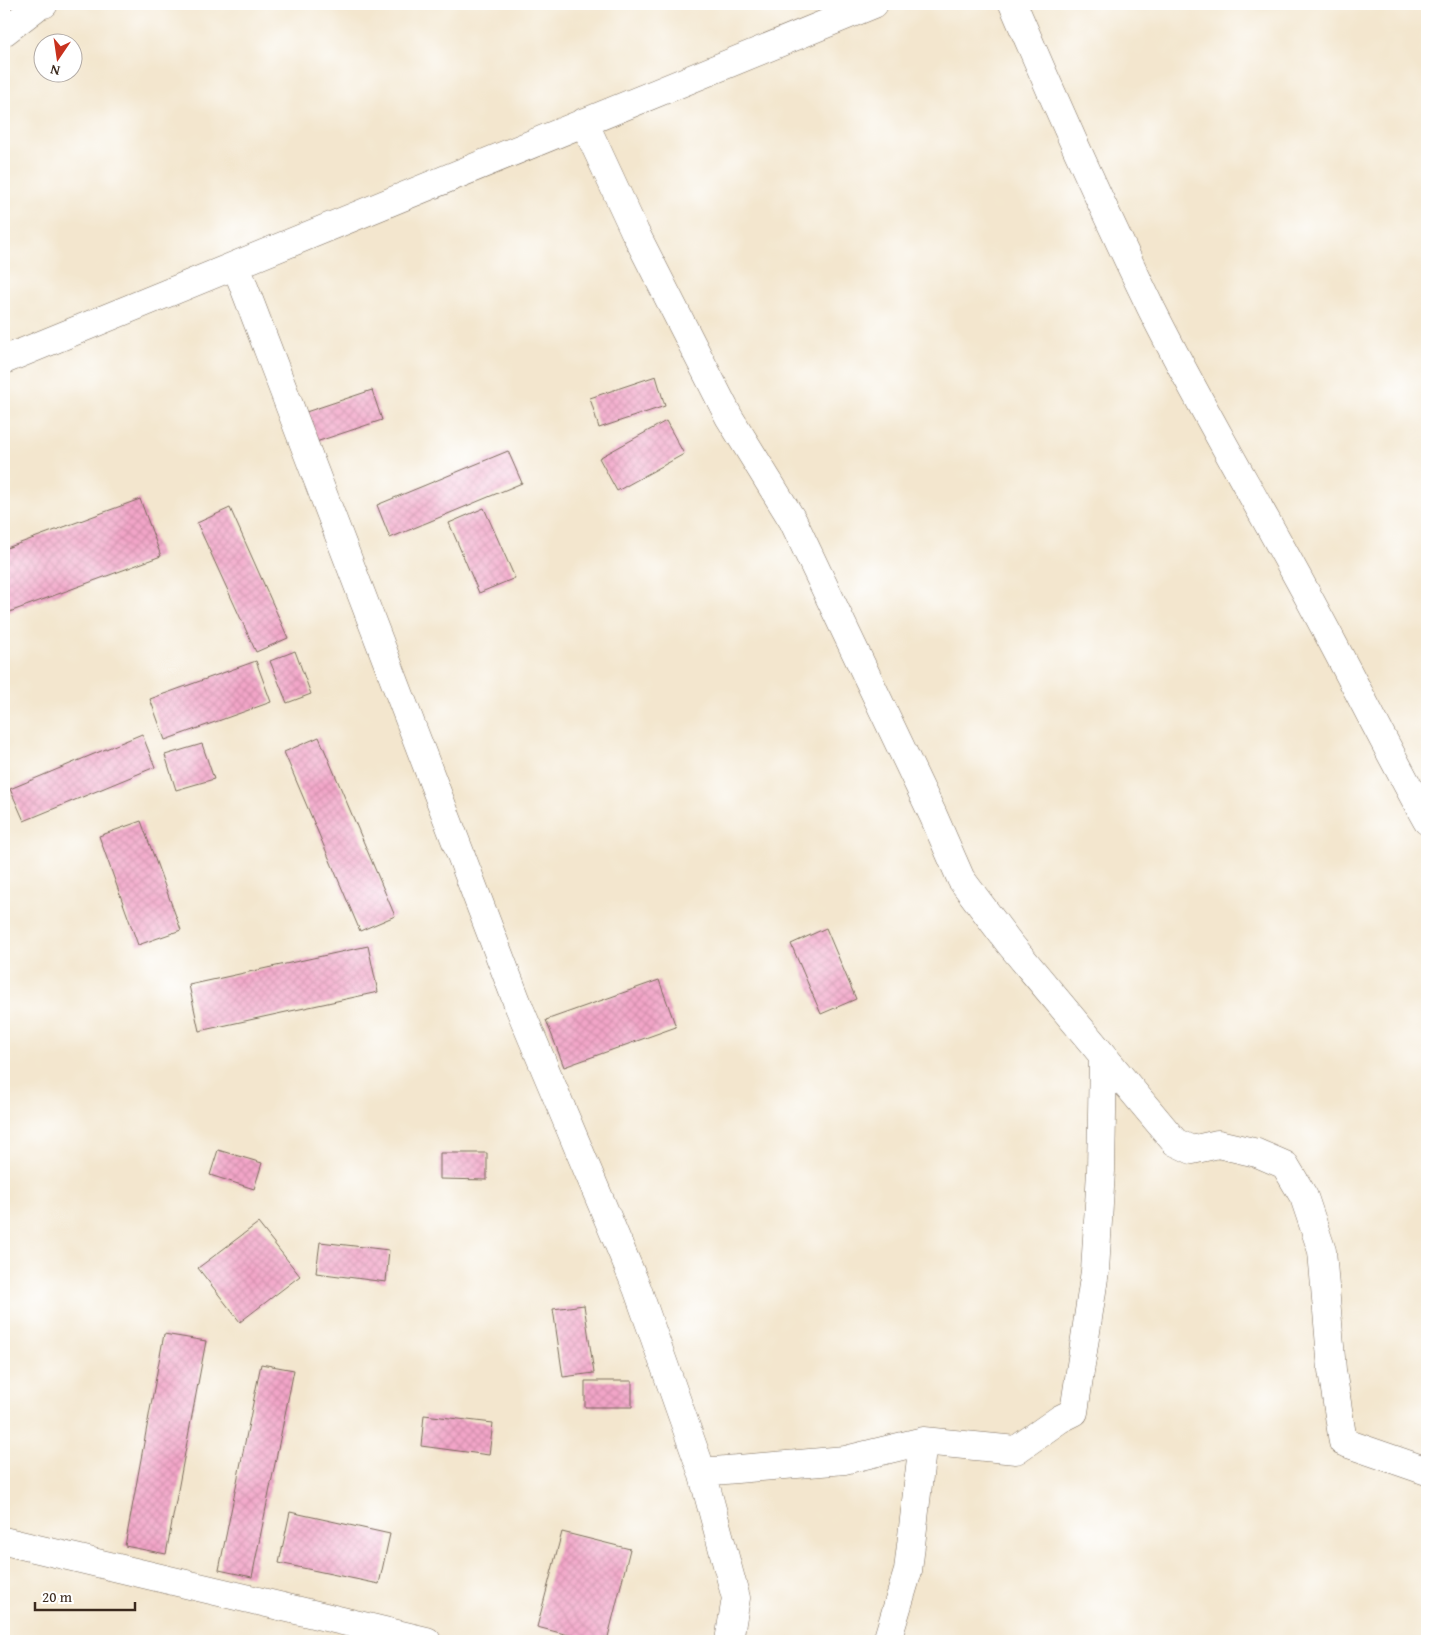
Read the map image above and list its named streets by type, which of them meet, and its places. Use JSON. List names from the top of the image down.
{
  "scale_bar": "20 m",
  "north": "bottom"
}
